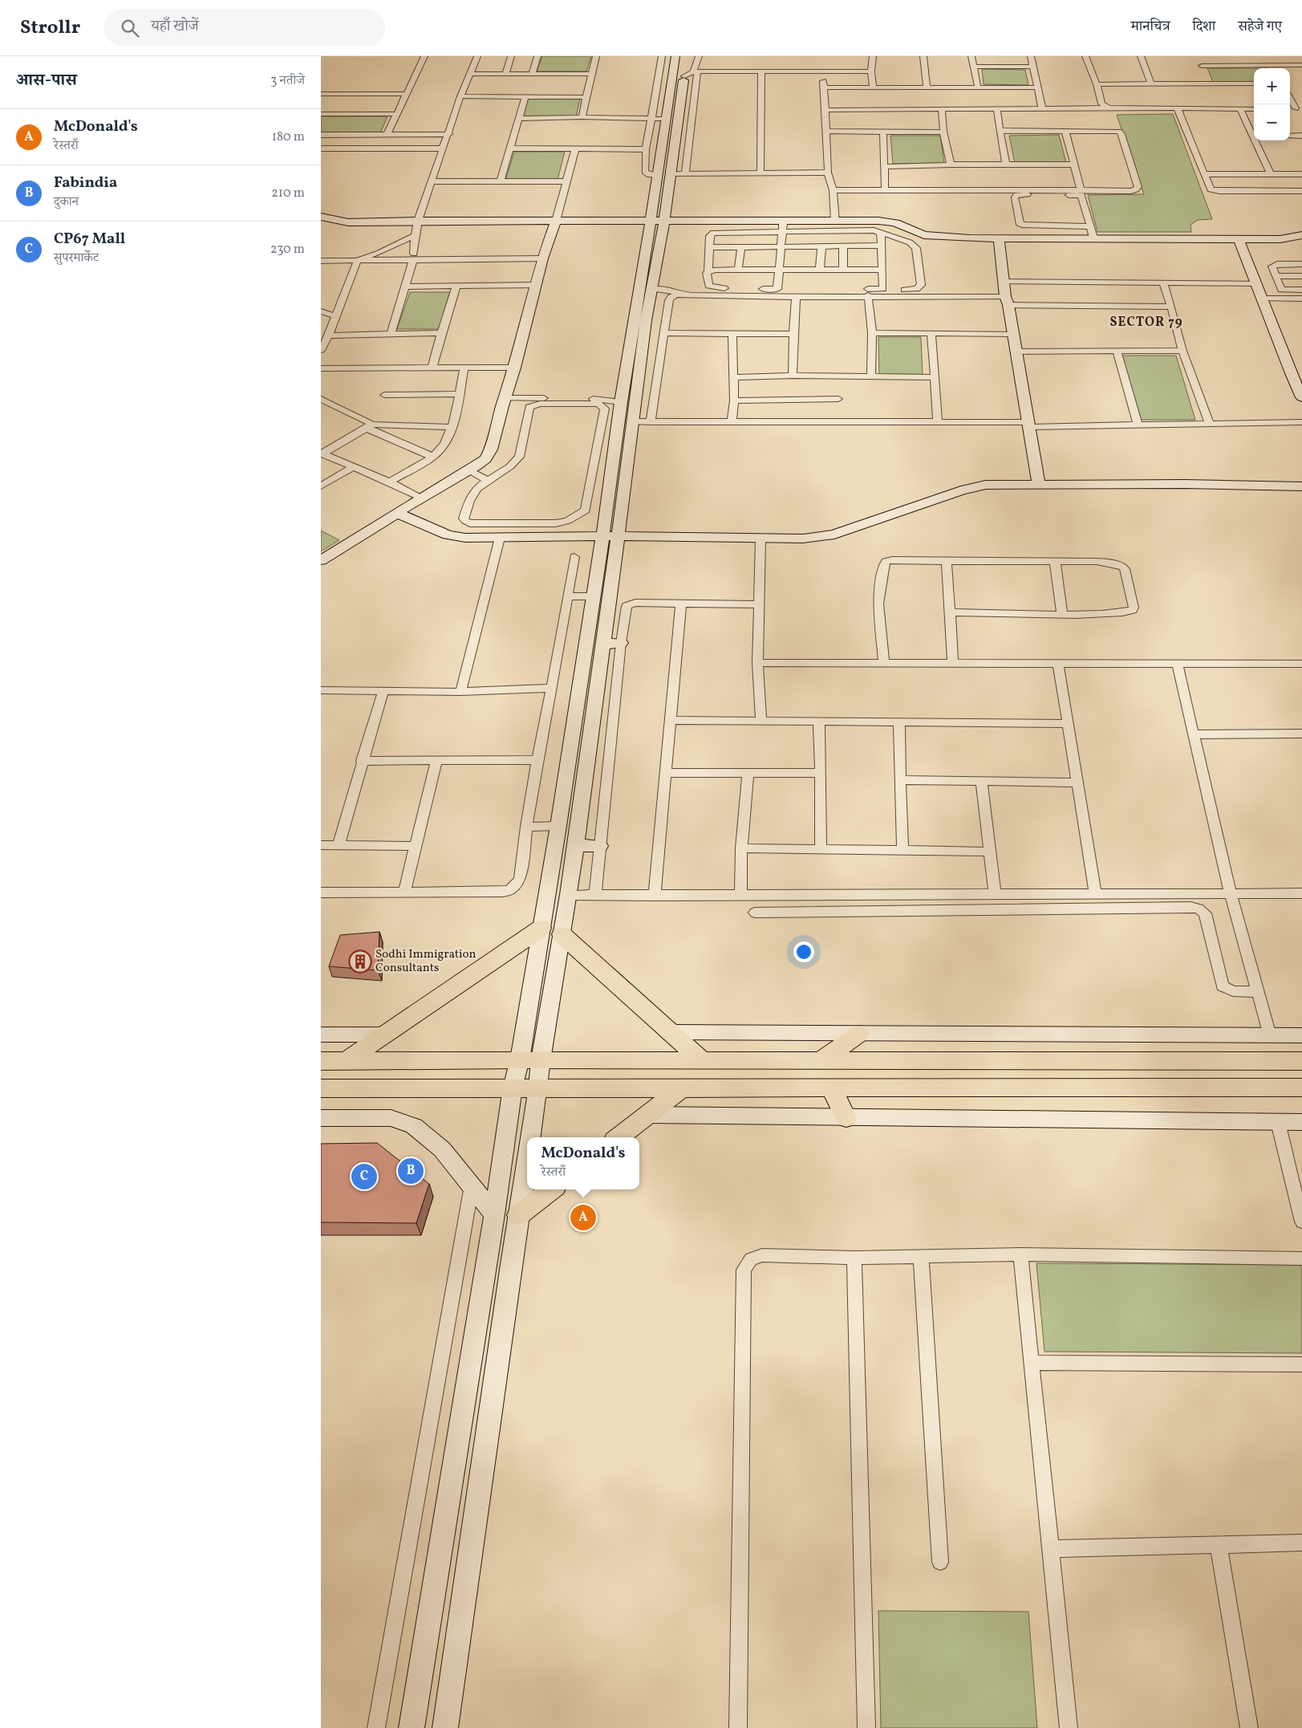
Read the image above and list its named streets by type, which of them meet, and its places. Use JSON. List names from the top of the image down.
{
  "districts": ["SECTOR 79"],
  "places": {
    "building": ["Sodhi Immigration Consultants"]
  },
  "page": {
    "header": "Strollr",
    "search": "यहाँ खोजें",
    "nav": ["मानचित्र", "दिशा", "सहेजे गए"],
    "heading": ["आस-पास", "3 नतीजे"],
    "map_buttons": ["+", "−"],
    "list": [
      {
        "mark": "A",
        "name": "McDonald's",
        "note": "रेस्तराँ",
        "value": "180 m"
      },
      {
        "mark": "B",
        "name": "Fabindia",
        "note": "दुकान",
        "value": "210 m"
      },
      {
        "mark": "C",
        "name": "CP67 Mall",
        "note": "सुपरमार्केट",
        "value": "230 m"
      }
    ],
    "popup": ["McDonald's", "रेस्तराँ"],
    "pins": ["B", "C", "A"]
  }
}
